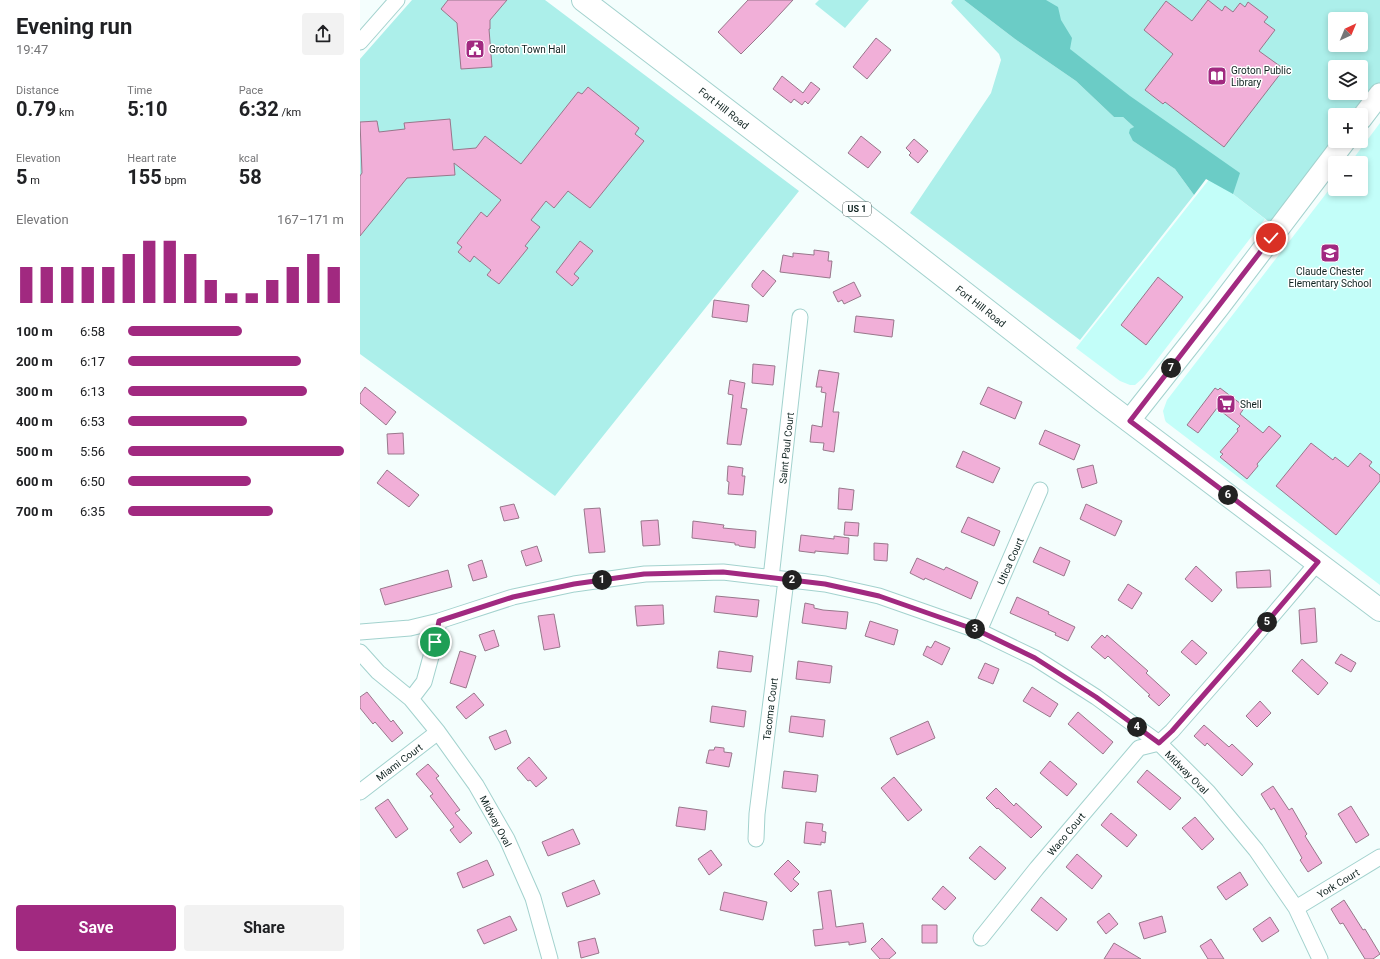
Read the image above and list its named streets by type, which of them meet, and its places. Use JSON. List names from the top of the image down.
{
  "streets": {
    "main road": ["Fort Hill Road", "US 1"],
    "street": [
      "Saint Paul Court",
      "Utica Court",
      "Tacoma Court",
      "Miami Court",
      "Midway Oval",
      "Waco Court",
      "York Court"
    ]
  },
  "crossings": [
    ["Saint Paul Court", "Midway Oval"],
    ["Utica Court", "Midway Oval"],
    ["Tacoma Court", "Midway Oval"],
    ["Miami Court", "Midway Oval"],
    ["Midway Oval", "Waco Court"],
    ["Midway Oval", "York Court"]
  ],
  "places": {
    "public building": ["Groton Town Hall"],
    "library": ["Groton Public Library"],
    "school or university": ["Claude Chester Elementary School"],
    "supermarket": ["Shell"]
  },
  "north": "top right",
  "page": {
    "heading": ["Evening run", "19:47"],
    "map_buttons": ["+", "−"],
    "stats": [
      ["Distance", "0.79 km"],
      ["Time", "5:10"],
      ["Pace", "6:32 /km"],
      ["Elevation", "5 m"],
      ["Heart rate", "155 bpm"],
      ["kcal", "58"]
    ],
    "chart": ["Elevation", "167–171 m"],
    "list": [
      {
        "name": "100 m",
        "note": "6:58"
      },
      {
        "name": "200 m",
        "note": "6:17"
      },
      {
        "name": "300 m",
        "note": "6:13"
      },
      {
        "name": "400 m",
        "note": "6:53"
      },
      {
        "name": "500 m",
        "note": "5:56"
      },
      {
        "name": "600 m",
        "note": "6:50"
      },
      {
        "name": "700 m",
        "note": "6:35"
      }
    ],
    "pins": [
      "7",
      "6",
      "1",
      "2",
      "5",
      "3",
      "4"
    ],
    "buttons": ["Save", "Share"]
  }
}
